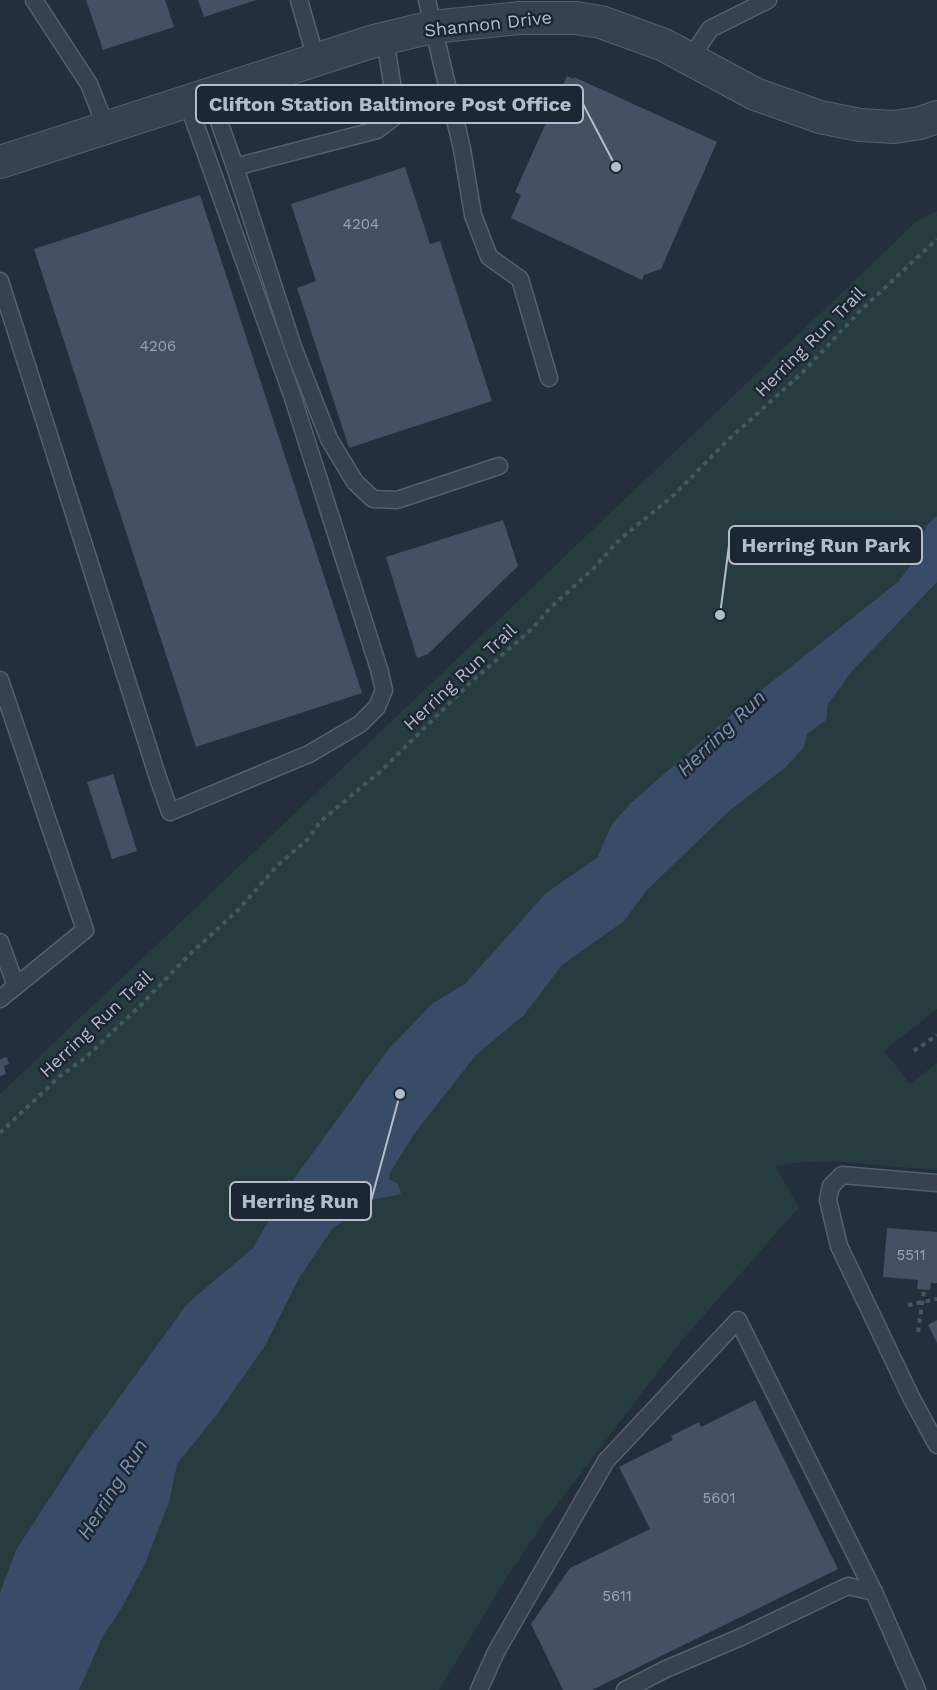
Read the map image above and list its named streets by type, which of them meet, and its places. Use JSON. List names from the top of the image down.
{
  "streets": {
    "street": ["Shannon Drive"],
    "path": ["Herring Run Trail"]
  },
  "water": ["Herring Run"],
  "places": ["Clifton Station Baltimore Post Office", "Herring Run Park", "Herring Run"],
  "house_numbers": [
    "4204",
    "4206",
    "5511",
    "5601",
    "5611"
  ]
}
